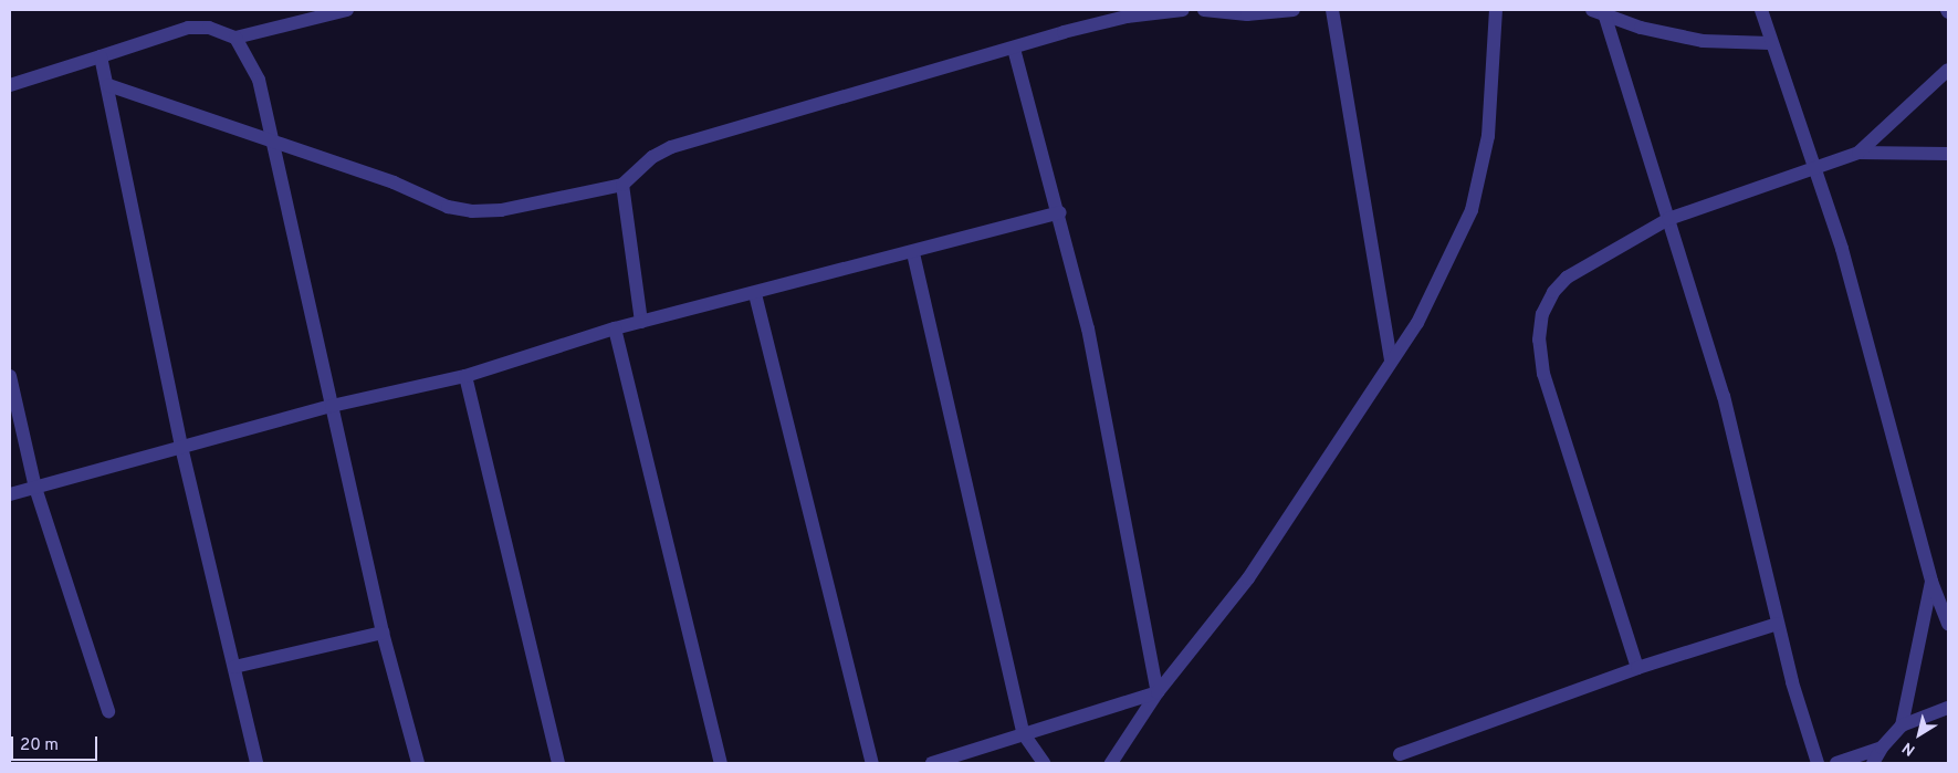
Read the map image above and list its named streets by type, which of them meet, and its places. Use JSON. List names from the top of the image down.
{
  "scale_bar": "20 m",
  "north": "bottom left"
}
